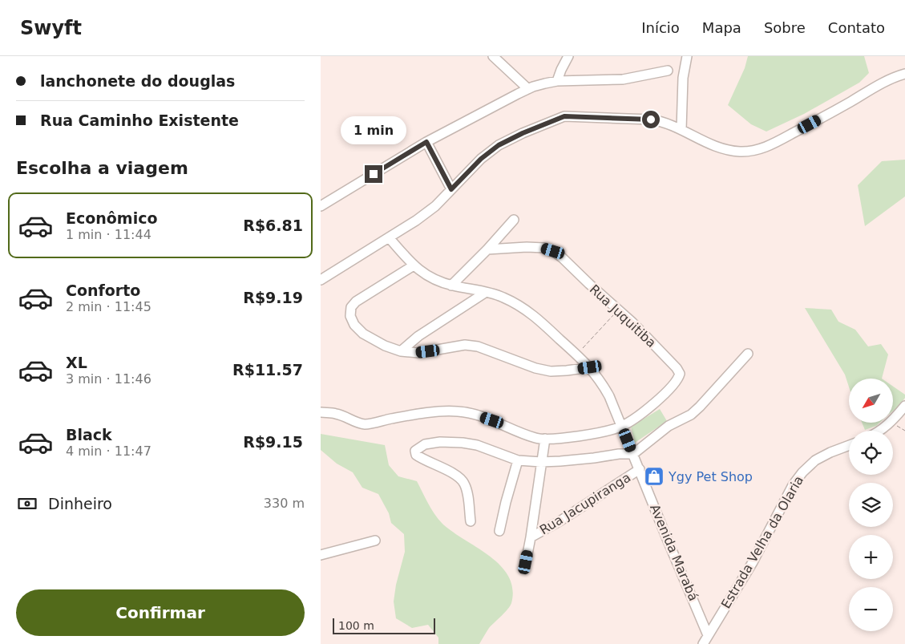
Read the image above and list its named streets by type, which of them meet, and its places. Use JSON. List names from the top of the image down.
{
  "streets": {
    "street": [
      "Rua Juquitiba",
      "Rua Jacupiranga",
      "Estrada Velha da Olaria",
      "Avenida Marabá"
    ]
  },
  "crossings": [
    ["Rua Juquitiba", "Avenida Marabá"],
    ["Rua Jacupiranga", "Avenida Marabá"],
    ["Estrada Velha da Olaria", "Avenida Marabá"]
  ],
  "places": {
    "shop": ["Ygy Pet Shop"]
  },
  "scale_bar": "100 m",
  "north": "bottom left",
  "page": {
    "header": "Swyft",
    "nav": [
      "Início",
      "Mapa",
      "Sobre",
      "Contato"
    ],
    "banner": ["lanchonete do douglas", "Rua Caminho Existente"],
    "bubble": "1 min",
    "heading": "Escolha a viagem",
    "list": [
      {
        "name": "Econômico",
        "note": "1 min · 11:44",
        "value": "R$6.81"
      },
      {
        "name": "Conforto",
        "note": "2 min · 11:45",
        "value": "R$9.19"
      },
      {
        "name": "XL",
        "note": "3 min · 11:46",
        "value": "R$11.57"
      },
      {
        "name": "Black",
        "note": "4 min · 11:47",
        "value": "R$9.15"
      }
    ],
    "map_buttons": ["+", "−"],
    "pay": ["Dinheiro", "330 m"],
    "buttons": "Confirmar",
    "scale": "100 m"
  }
}
